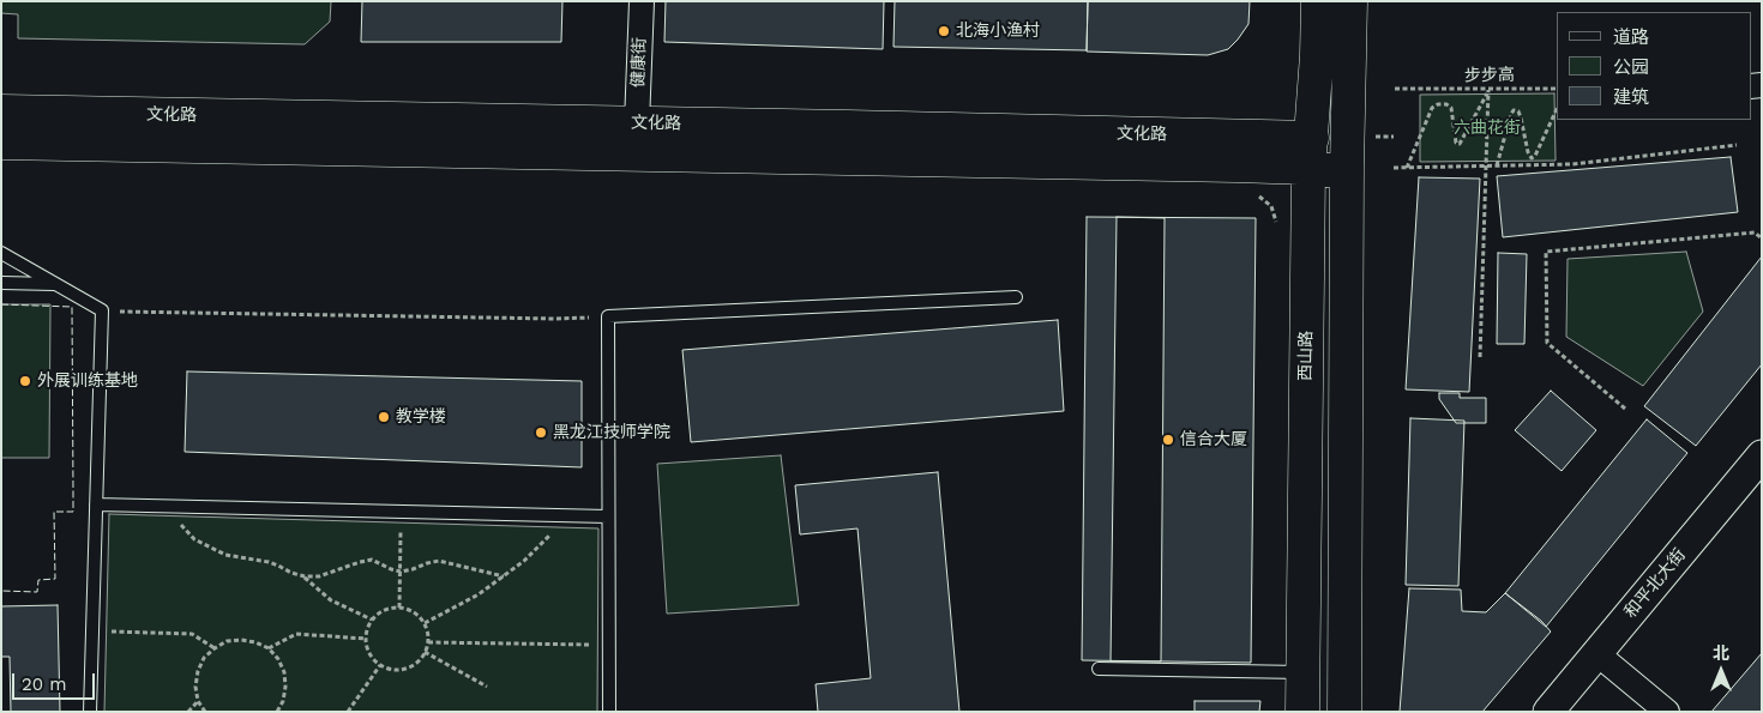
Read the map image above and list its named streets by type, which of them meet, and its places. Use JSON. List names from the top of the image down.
{
  "streets": {
    "main road": ["文化路", "西山路"],
    "street": ["健康街", "和平北大街"],
    "path": ["步步高"]
  },
  "crossings": [
    ["健康街", "文化路"],
    ["文化路", "西山路"]
  ],
  "parks": ["六曲花街"],
  "places": [
    "北海小渔村",
    "外展训练基地",
    "教学楼",
    "黑龙江技师学院",
    "信合大厦"
  ],
  "legend": ["道路", "公园", "建筑"],
  "scale_bar": "20 m",
  "north": "top"
}
